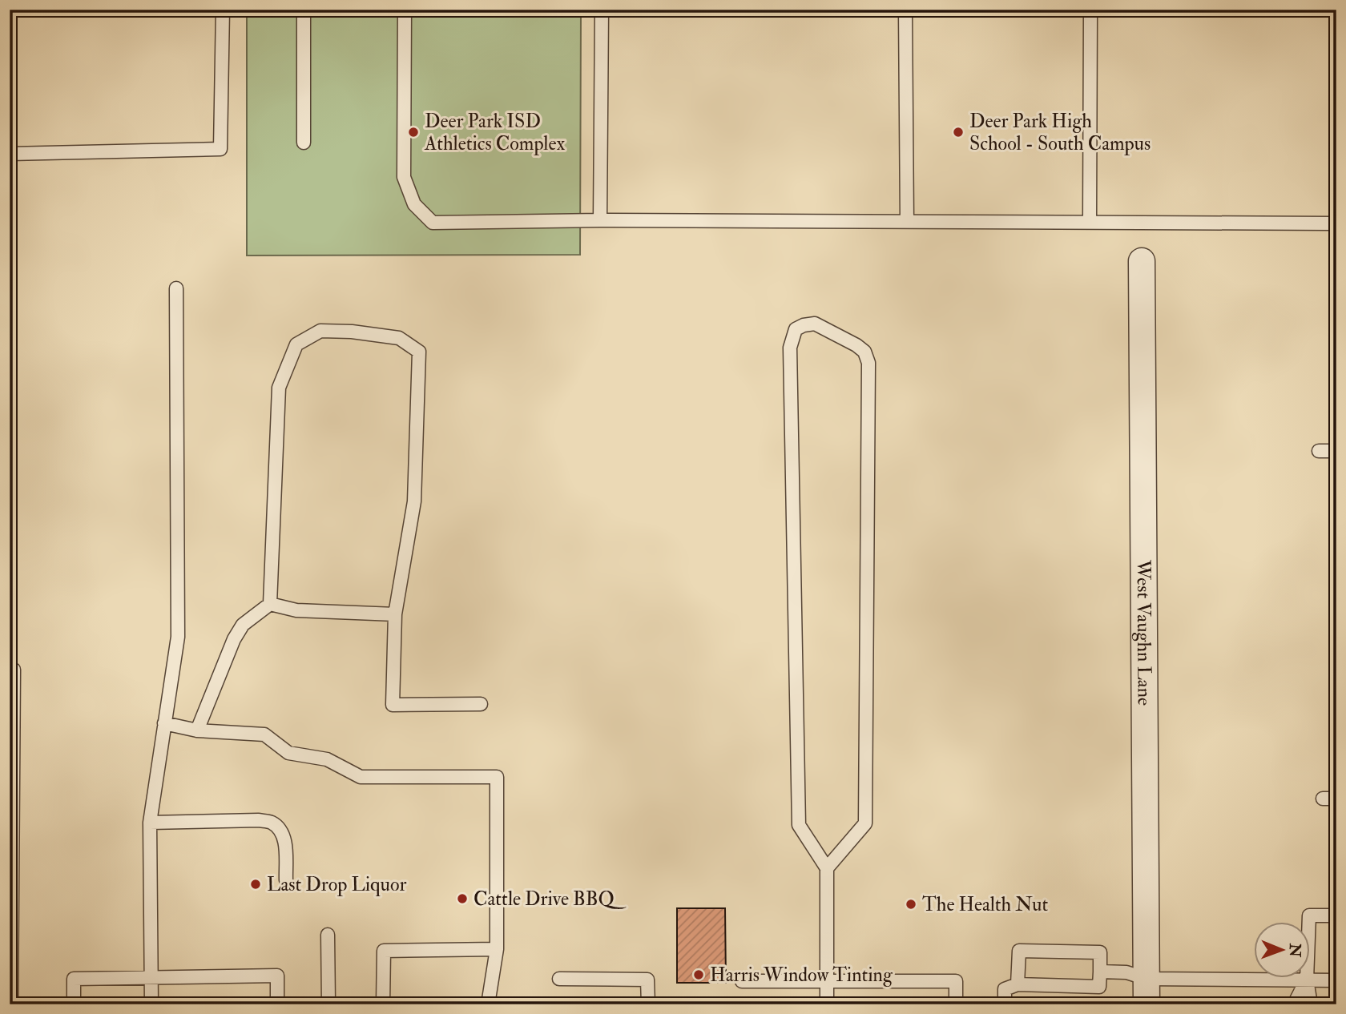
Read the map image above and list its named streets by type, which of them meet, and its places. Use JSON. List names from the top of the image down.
{
  "streets": {
    "street": ["West Vaughn Lane"]
  },
  "places": [
    "Deer Park ISD Athletics Complex",
    "Deer Park High School - South Campus",
    "Last Drop Liquor",
    "Cattle Drive BBQ",
    "The Health Nut",
    "Harris Window Tinting"
  ],
  "north": "right"
}
